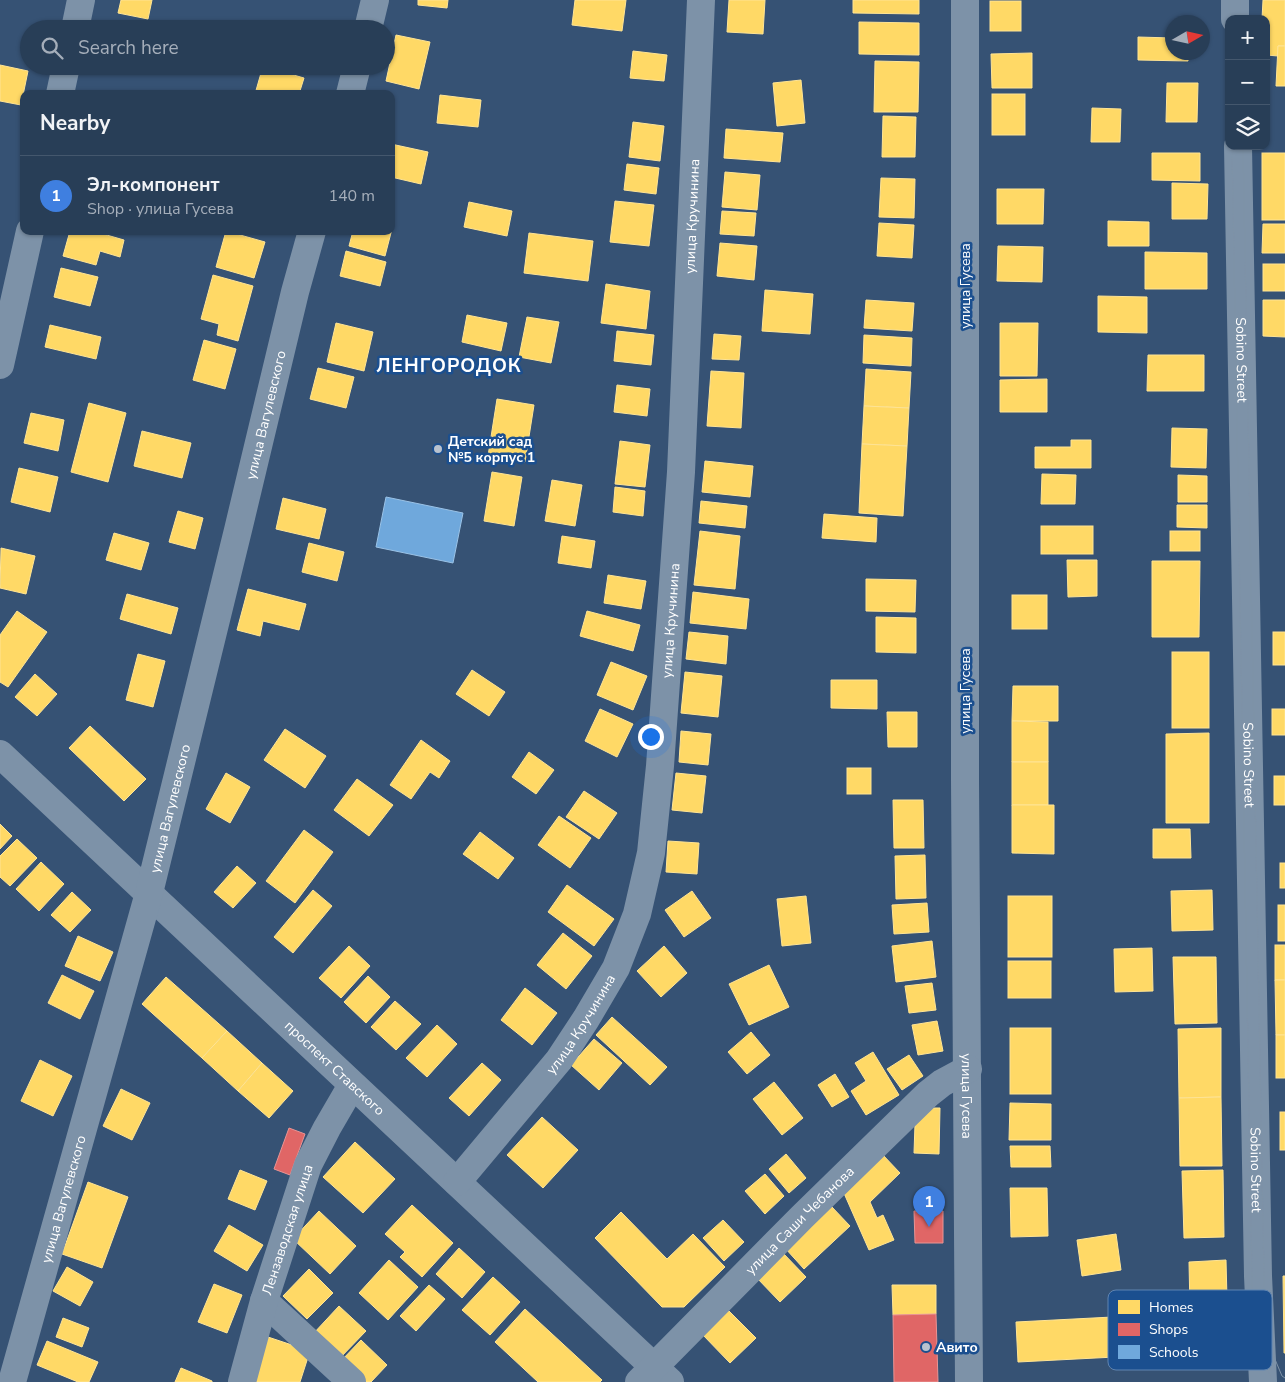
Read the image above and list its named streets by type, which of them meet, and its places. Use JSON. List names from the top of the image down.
{
  "streets": {
    "street": [
      "улица Кручинина",
      "улица Гусева",
      "Sobino Street",
      "улица Вагулевского",
      "проспект Ставского",
      "улица Саши Чебанова",
      "Лензаводская улица"
    ]
  },
  "crossings": [
    ["улица Кручинина", "проспект Ставского"],
    ["улица Гусева", "улица Саши Чебанова"],
    ["улица Вагулевского", "проспект Ставского"],
    ["проспект Ставского", "улица Саши Чебанова"],
    ["проспект Ставского", "Лензаводская улица"]
  ],
  "districts": ["ЛЕНГОРОДОК"],
  "places": ["Детский сад №5 корпус 1", "Авито"],
  "legend": ["Homes", "Shops", "Schools"],
  "north": "right",
  "page": {
    "map_buttons": ["+", "−"],
    "search": "Search here",
    "heading": "Nearby",
    "list": [
      {
        "mark": "1",
        "name": "Эл-компонент",
        "note": "Shop · улица Гусева",
        "value": "140 m"
      }
    ],
    "pins": "1"
  }
}
